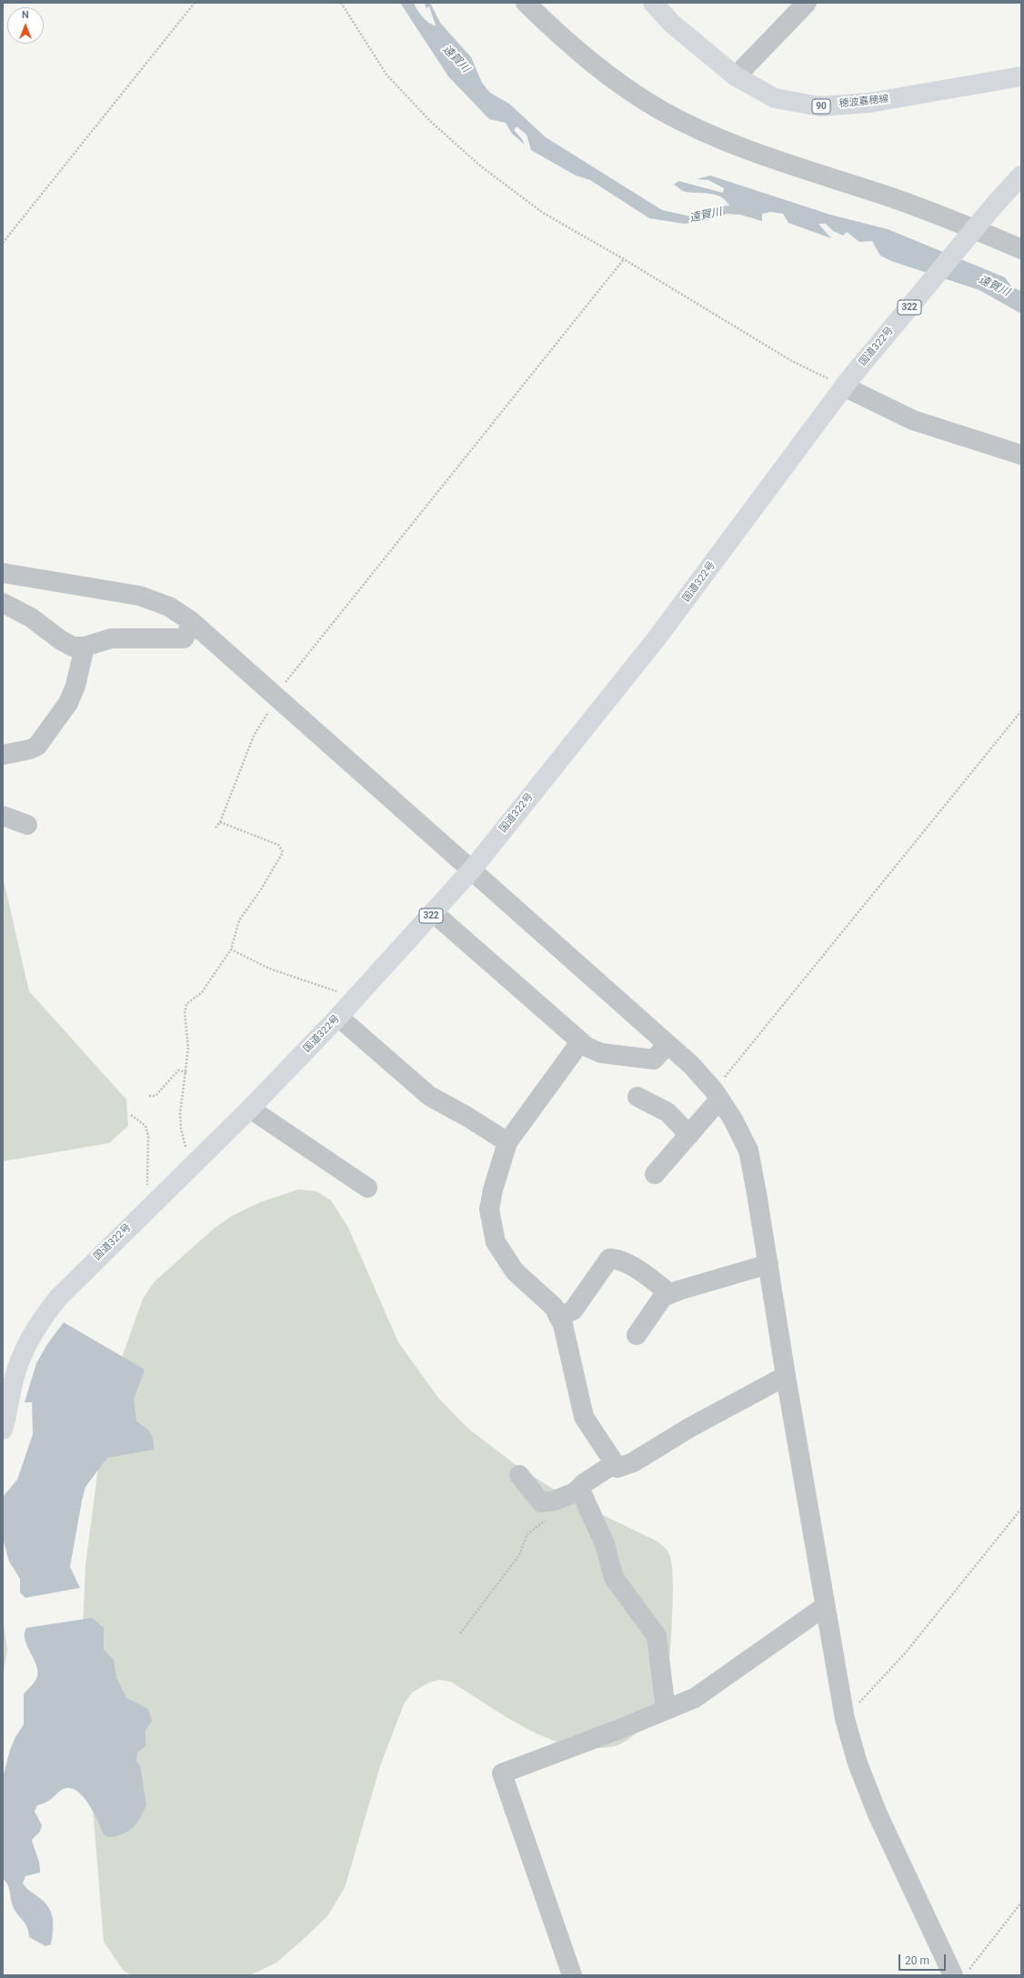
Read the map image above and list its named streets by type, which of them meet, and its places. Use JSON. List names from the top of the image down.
{
  "streets": {
    "main road": [
      "穂波嘉穂線",
      "90",
      "322",
      "国道322号"
    ]
  },
  "water": ["遠賀川"],
  "scale_bar": "20 m",
  "north": "top"
}
